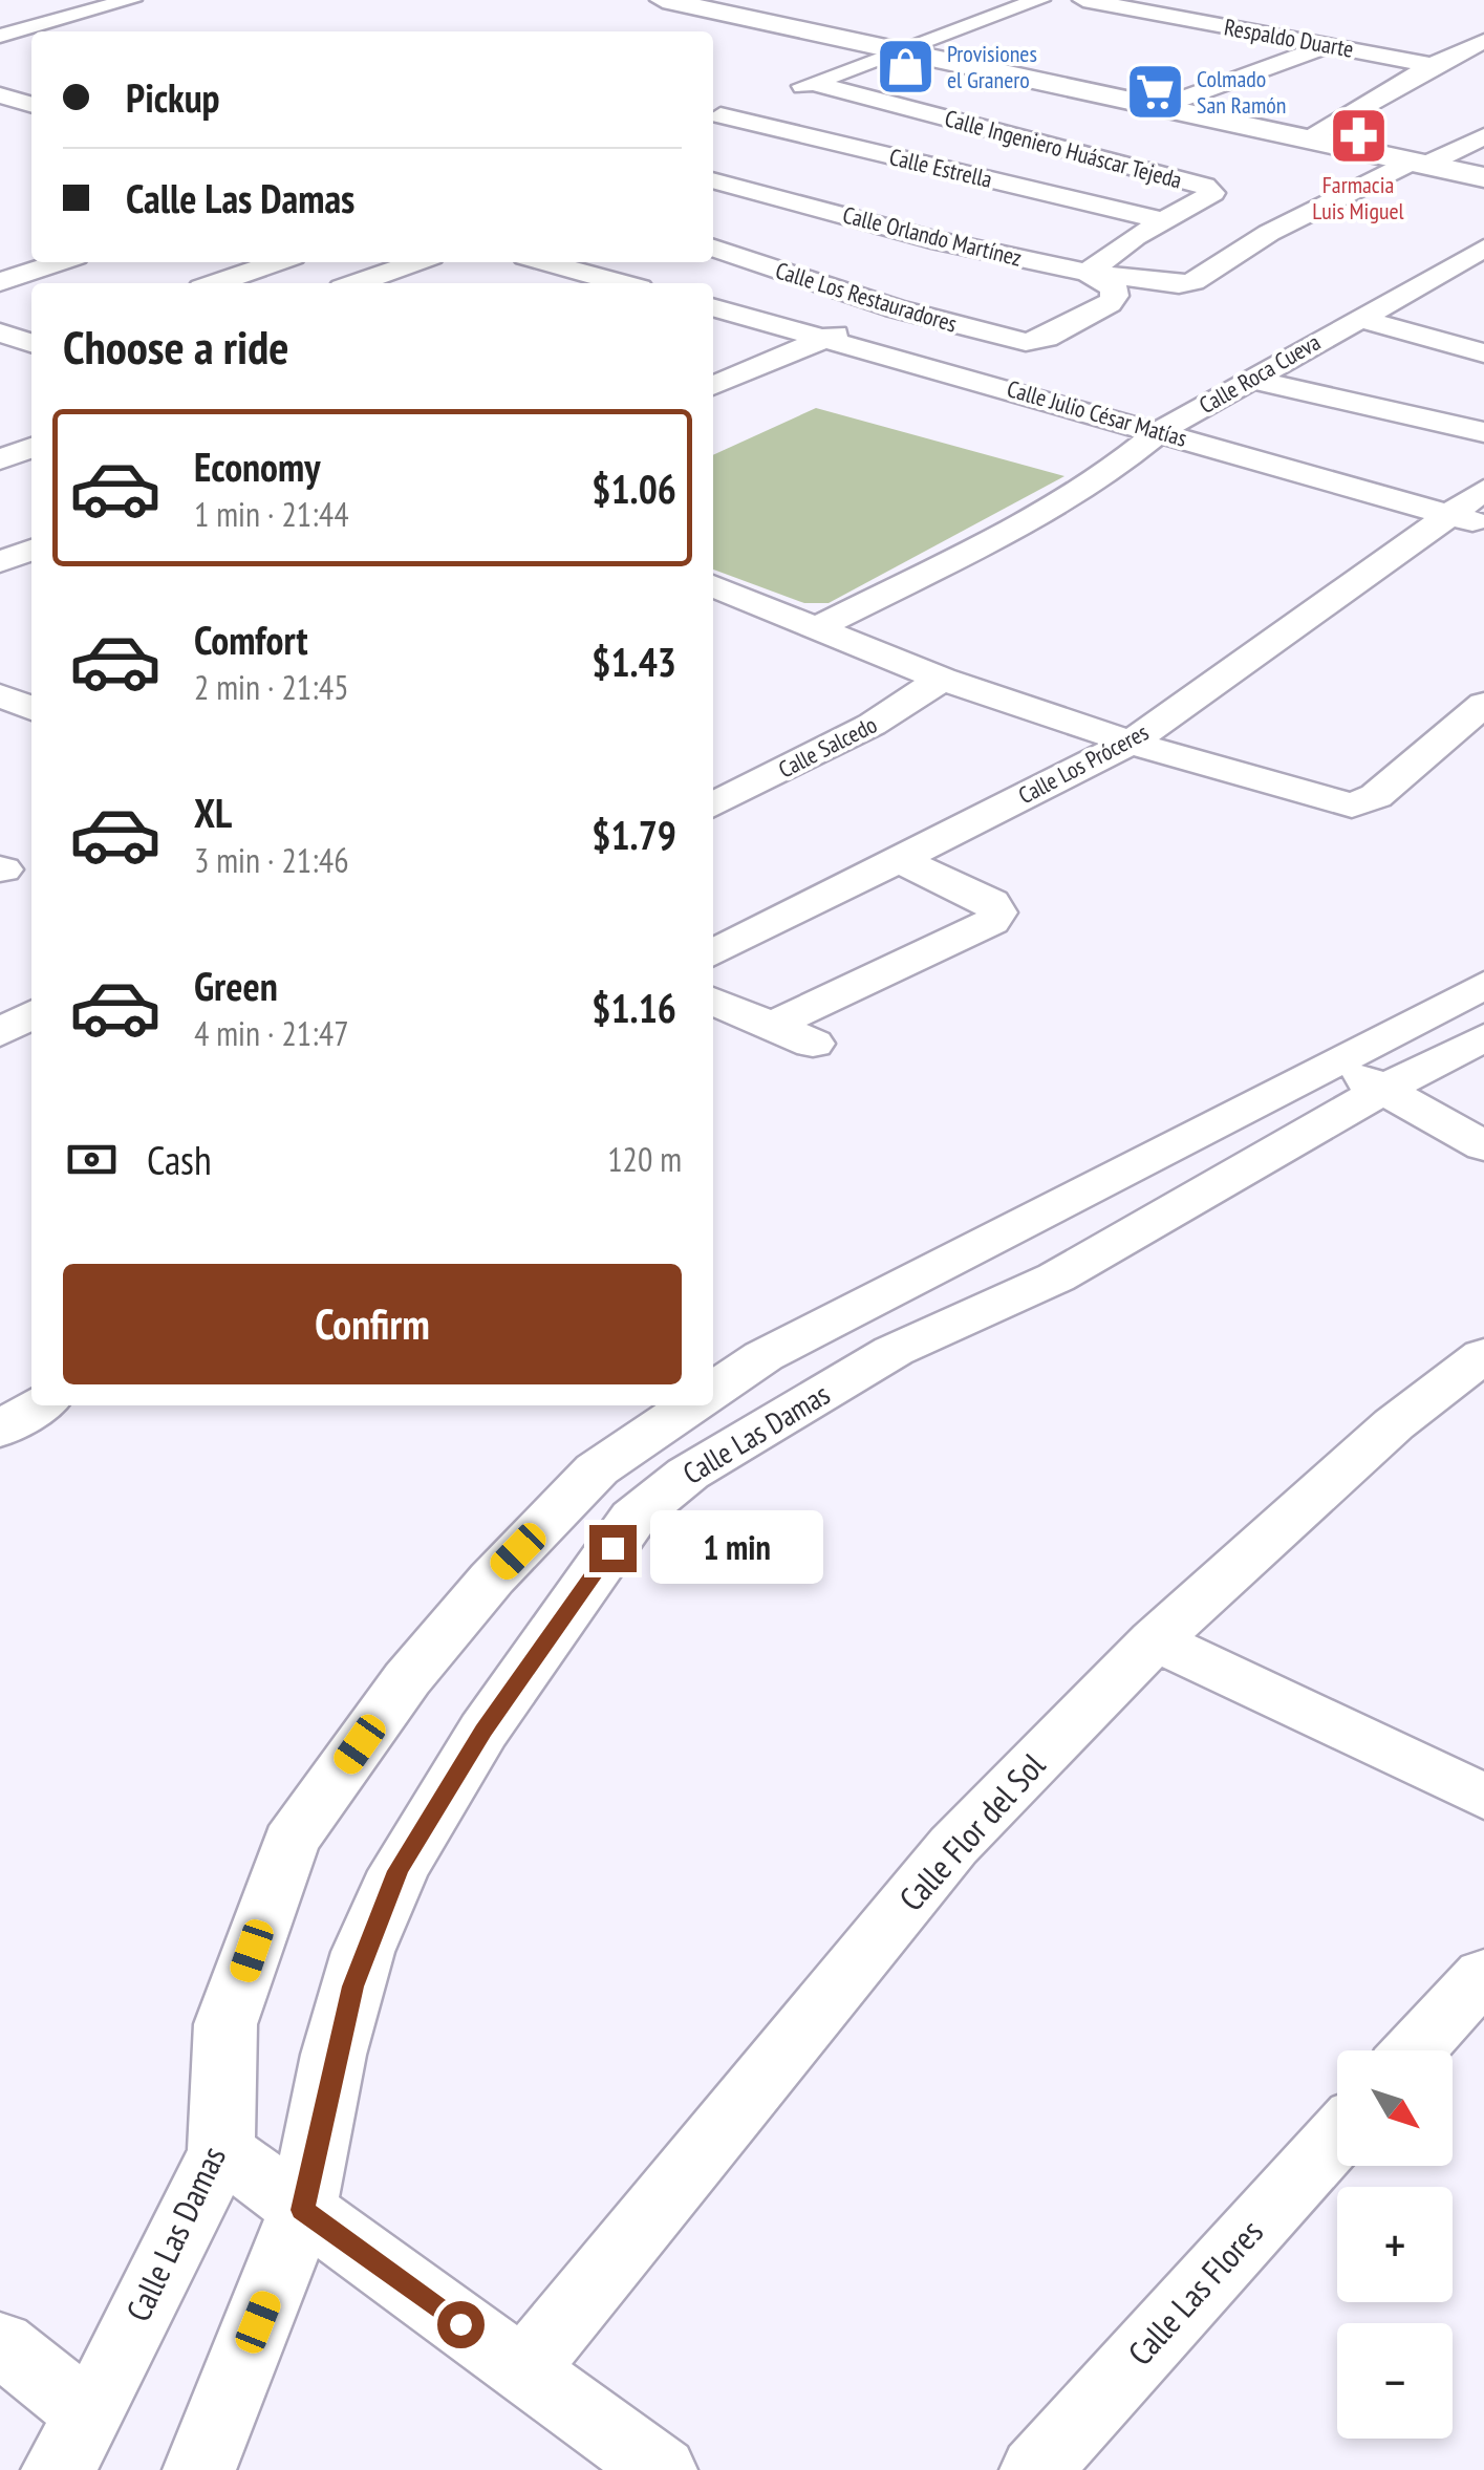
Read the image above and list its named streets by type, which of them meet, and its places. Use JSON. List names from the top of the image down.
{
  "streets": {
    "street": [
      "Respaldo Duarte",
      "Calle Ingeniero Huáscar Tejeda",
      "Calle Estrella",
      "Calle Orlando Martínez",
      "Calle Los Restauradores",
      "Calle Roca Cueva",
      "Calle Julio César Matías",
      "Calle Salcedo",
      "Calle Los Próceres",
      "Calle Las Damas",
      "Calle Flor del Sol",
      "Calle Las Flores"
    ]
  },
  "crossings": [
    ["Calle Ingeniero Huáscar Tejeda", "Calle Estrella"],
    ["Calle Ingeniero Huáscar Tejeda", "Calle Orlando Martínez"],
    ["Calle Ingeniero Huáscar Tejeda", "Calle Los Restauradores"],
    ["Calle Orlando Martínez", "Calle Los Restauradores"],
    ["Calle Roca Cueva", "Calle Julio César Matías"],
    ["Calle Julio César Matías", "Calle Los Próceres"]
  ],
  "places": {
    "shop": ["Provisiones el Granero"],
    "supermarket": ["Colmado San Ramón"],
    "pharmacy": ["Farmacia Luis Miguel"]
  },
  "north": "bottom right",
  "page": {
    "banner": ["Pickup", "Calle Las Damas"],
    "heading": "Choose a ride",
    "list": [
      {
        "name": "Economy",
        "note": "1 min · 21:44",
        "value": "$1.06"
      },
      {
        "name": "Comfort",
        "note": "2 min · 21:45",
        "value": "$1.43"
      },
      {
        "name": "XL",
        "note": "3 min · 21:46",
        "value": "$1.79"
      },
      {
        "name": "Green",
        "note": "4 min · 21:47",
        "value": "$1.16"
      }
    ],
    "pay": ["Cash", "120 m"],
    "buttons": "Confirm",
    "bubble": "1 min",
    "map_buttons": ["+", "−"]
  }
}
